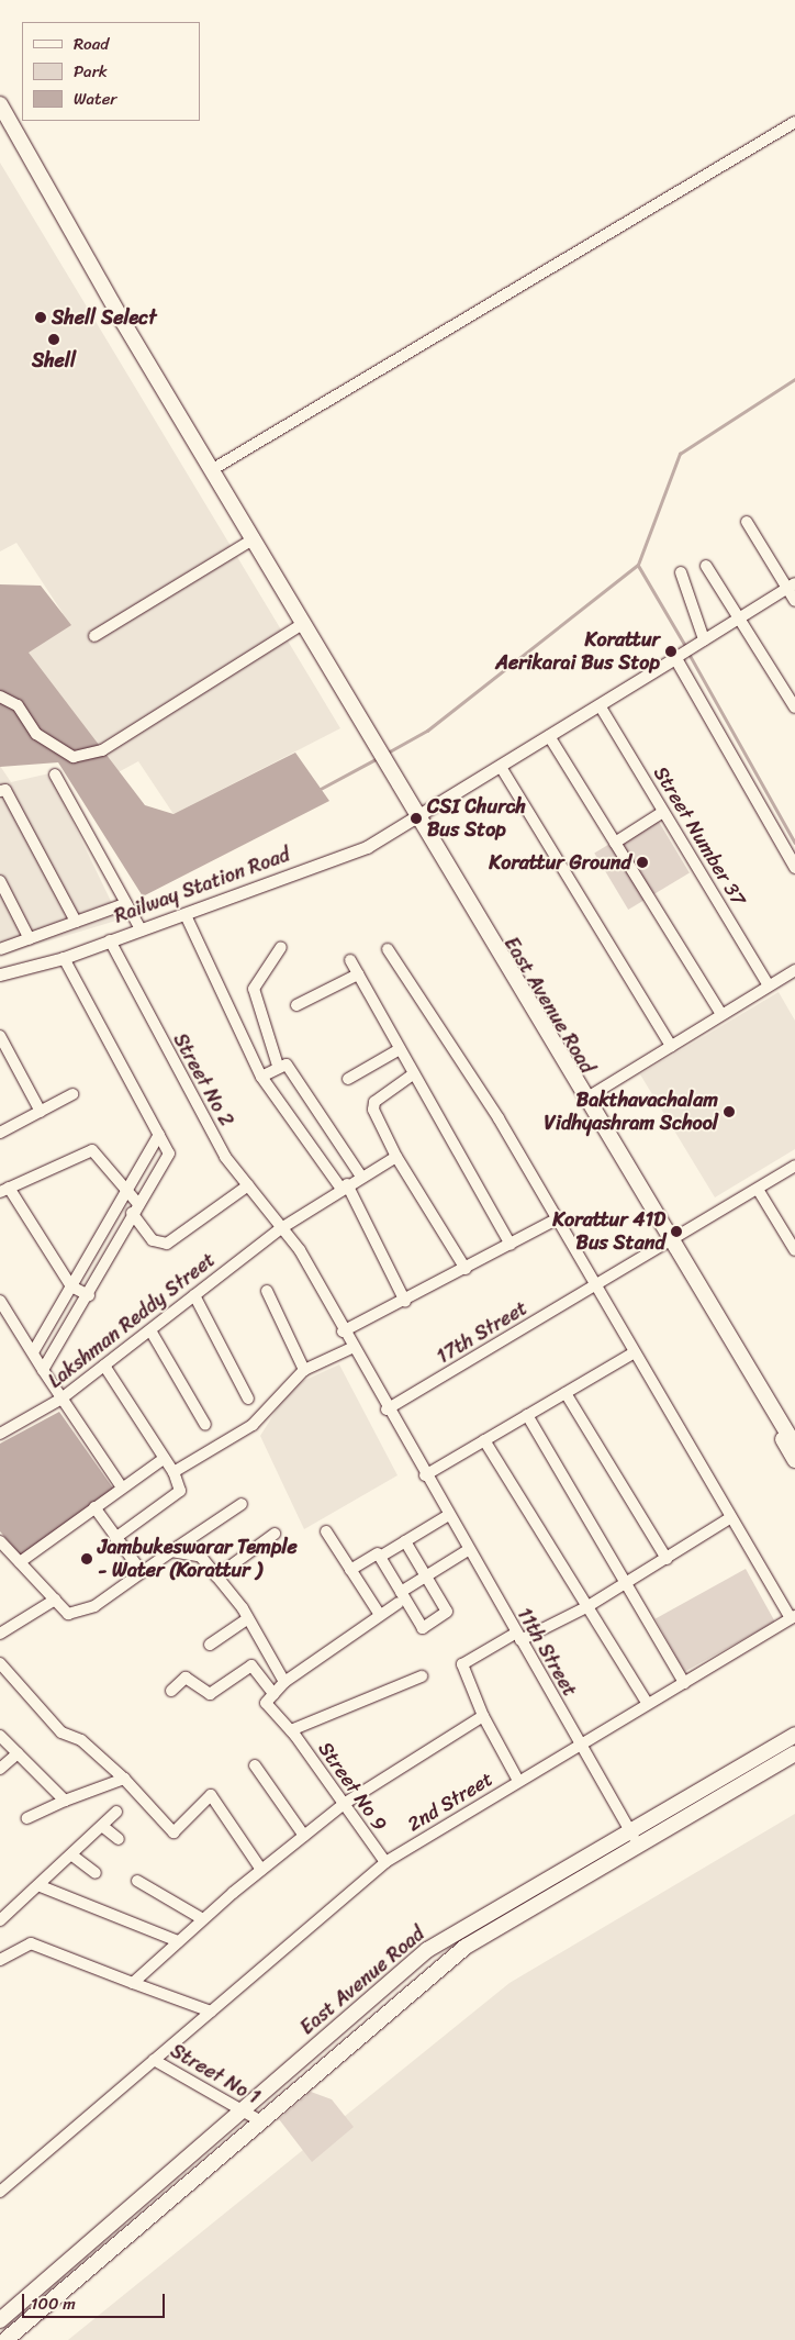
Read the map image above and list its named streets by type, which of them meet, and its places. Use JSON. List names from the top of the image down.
{
  "streets": {
    "main road": ["East Avenue Road"],
    "street": [
      "Street Number 37",
      "Railway Station Road",
      "Street No 2",
      "Lakshman Reddy Street",
      "17th Street",
      "11th Street",
      "Street No 9",
      "2nd Street",
      "Street No 1"
    ]
  },
  "crossings": [
    ["Street Number 37", "Railway Station Road"],
    ["Railway Station Road", "East Avenue Road"],
    ["Railway Station Road", "Street No 2"],
    ["East Avenue Road", "17th Street"],
    ["East Avenue Road", "11th Street"],
    ["East Avenue Road", "Street No 1"],
    ["Street No 2", "Lakshman Reddy Street"],
    ["Street No 2", "11th Street"],
    ["17th Street", "11th Street"],
    ["11th Street", "2nd Street"],
    ["Street No 9", "2nd Street"],
    ["2nd Street", "Street No 1"]
  ],
  "places": [
    "Shell Select",
    "Shell",
    "Korattur Aerikarai Bus Stop",
    "CSI Church Bus Stop",
    "Korattur Ground",
    "Bakthavachalam Vidhyashram School",
    "Korattur 41D Bus Stand",
    "Jambukeswarar Temple - Water (Korattur )"
  ],
  "legend": ["Road", "Park", "Water"],
  "scale_bar": "100 m"
}
